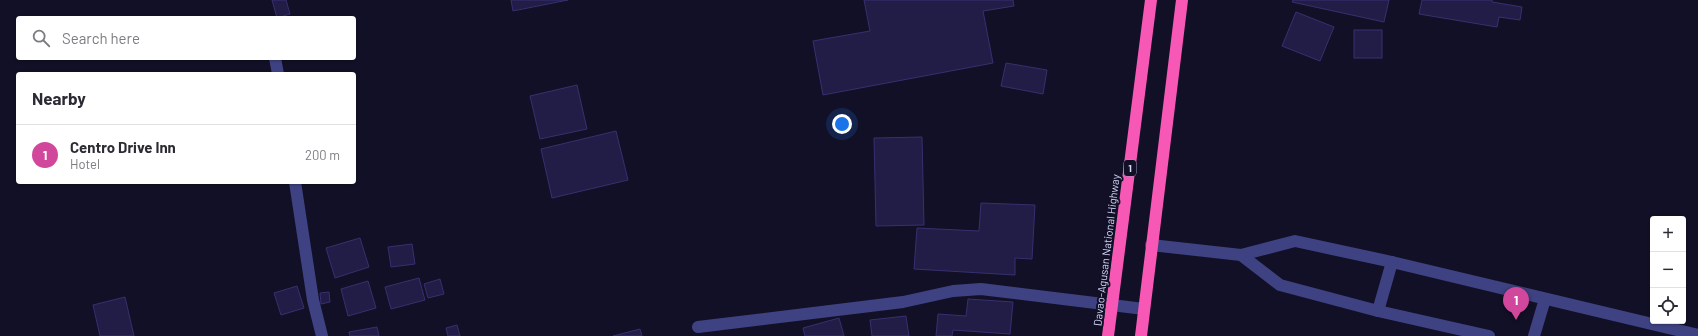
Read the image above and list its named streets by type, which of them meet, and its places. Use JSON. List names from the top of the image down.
{
  "streets": {
    "highway": ["1", "Davao-Agusan National Highway"]
  },
  "page": {
    "search": "Search here",
    "heading": "Nearby",
    "list": [
      {
        "mark": "1",
        "name": "Centro Drive Inn",
        "note": "Hotel",
        "value": "200 m"
      }
    ],
    "map_buttons": ["+", "−"],
    "pins": "1"
  }
}
